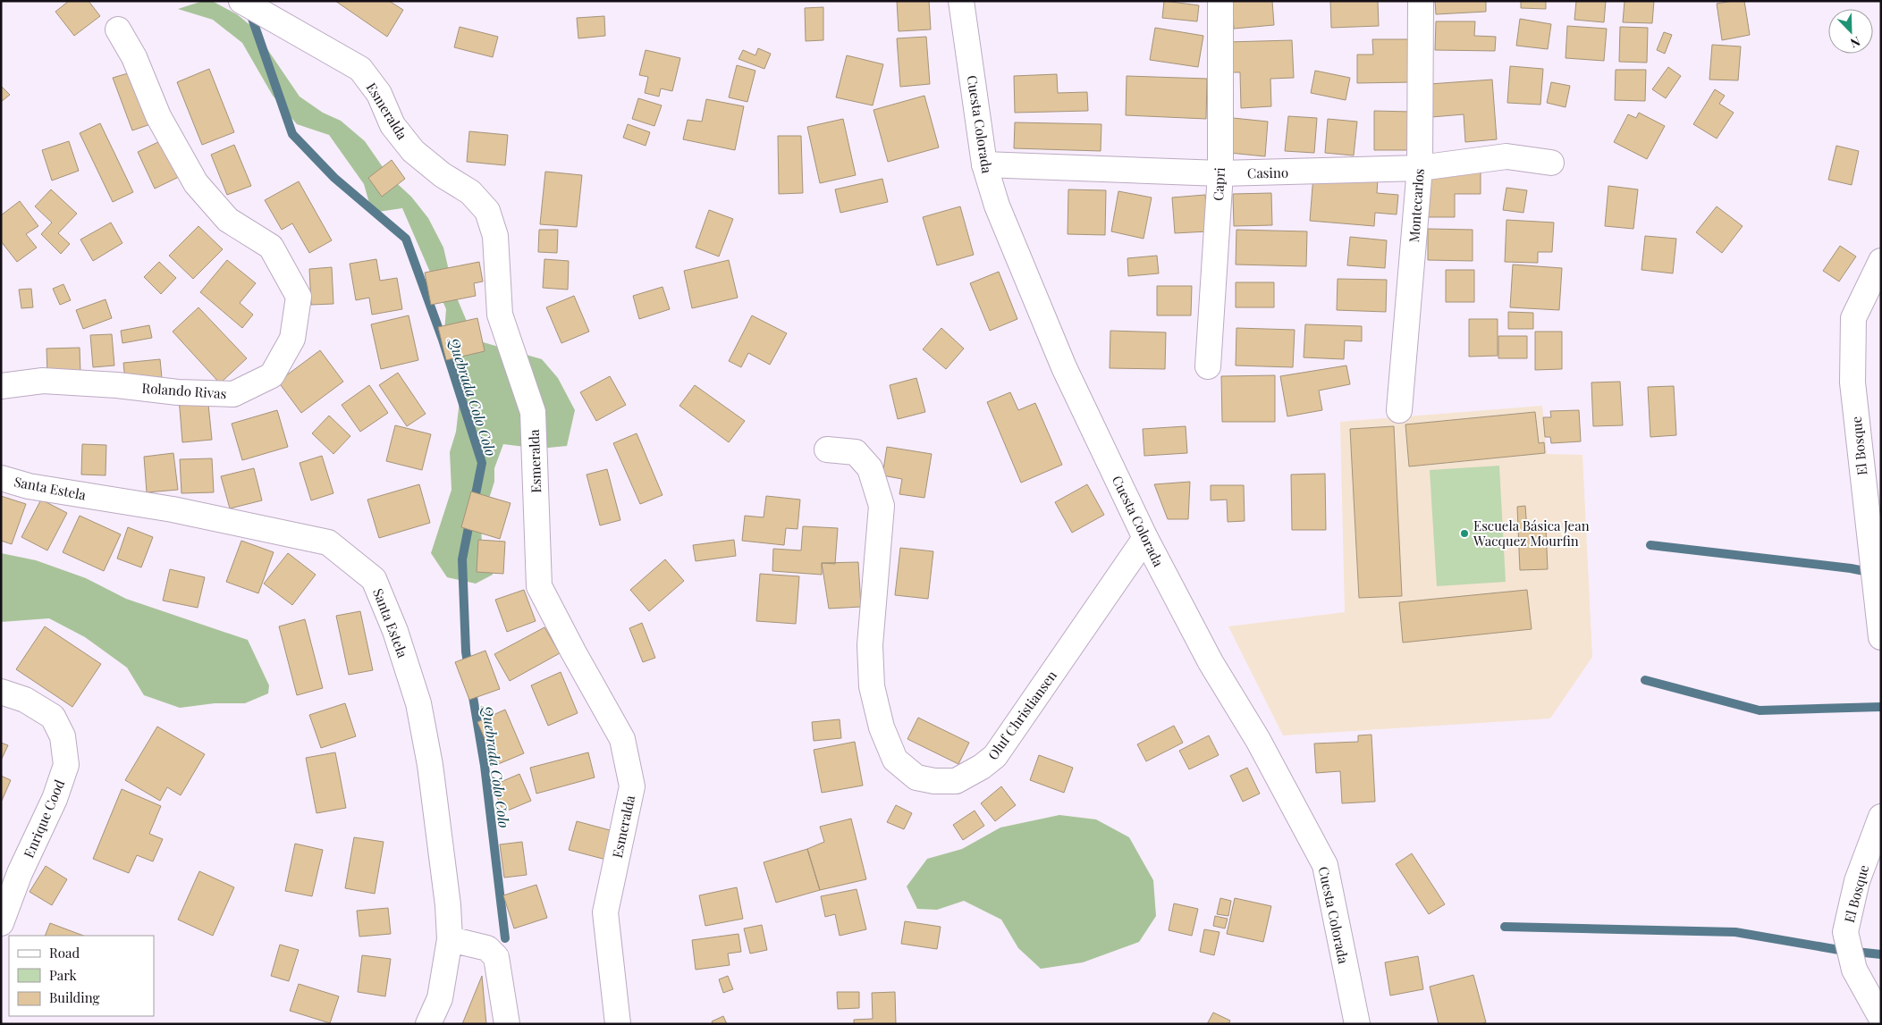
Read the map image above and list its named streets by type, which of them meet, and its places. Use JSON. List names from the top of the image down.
{
  "streets": {
    "street": [
      "Esmeralda",
      "Cuesta Colorada",
      "Casino",
      "Capri",
      "Montecarlos",
      "Rolando Rivas",
      "El Bosque",
      "Santa Estela",
      "Oluf Christiansen",
      "Enrique Cood"
    ]
  },
  "crossings": [
    ["Cuesta Colorada", "Casino"],
    ["Cuesta Colorada", "Oluf Christiansen"],
    ["Casino", "Capri"],
    ["Casino", "Montecarlos"]
  ],
  "water": ["Quebrada Colo Colo"],
  "places": ["Escuela Básica Jean Wacquez Mourfin"],
  "legend": ["Road", "Park", "Building"],
  "north": "bottom right"
}
